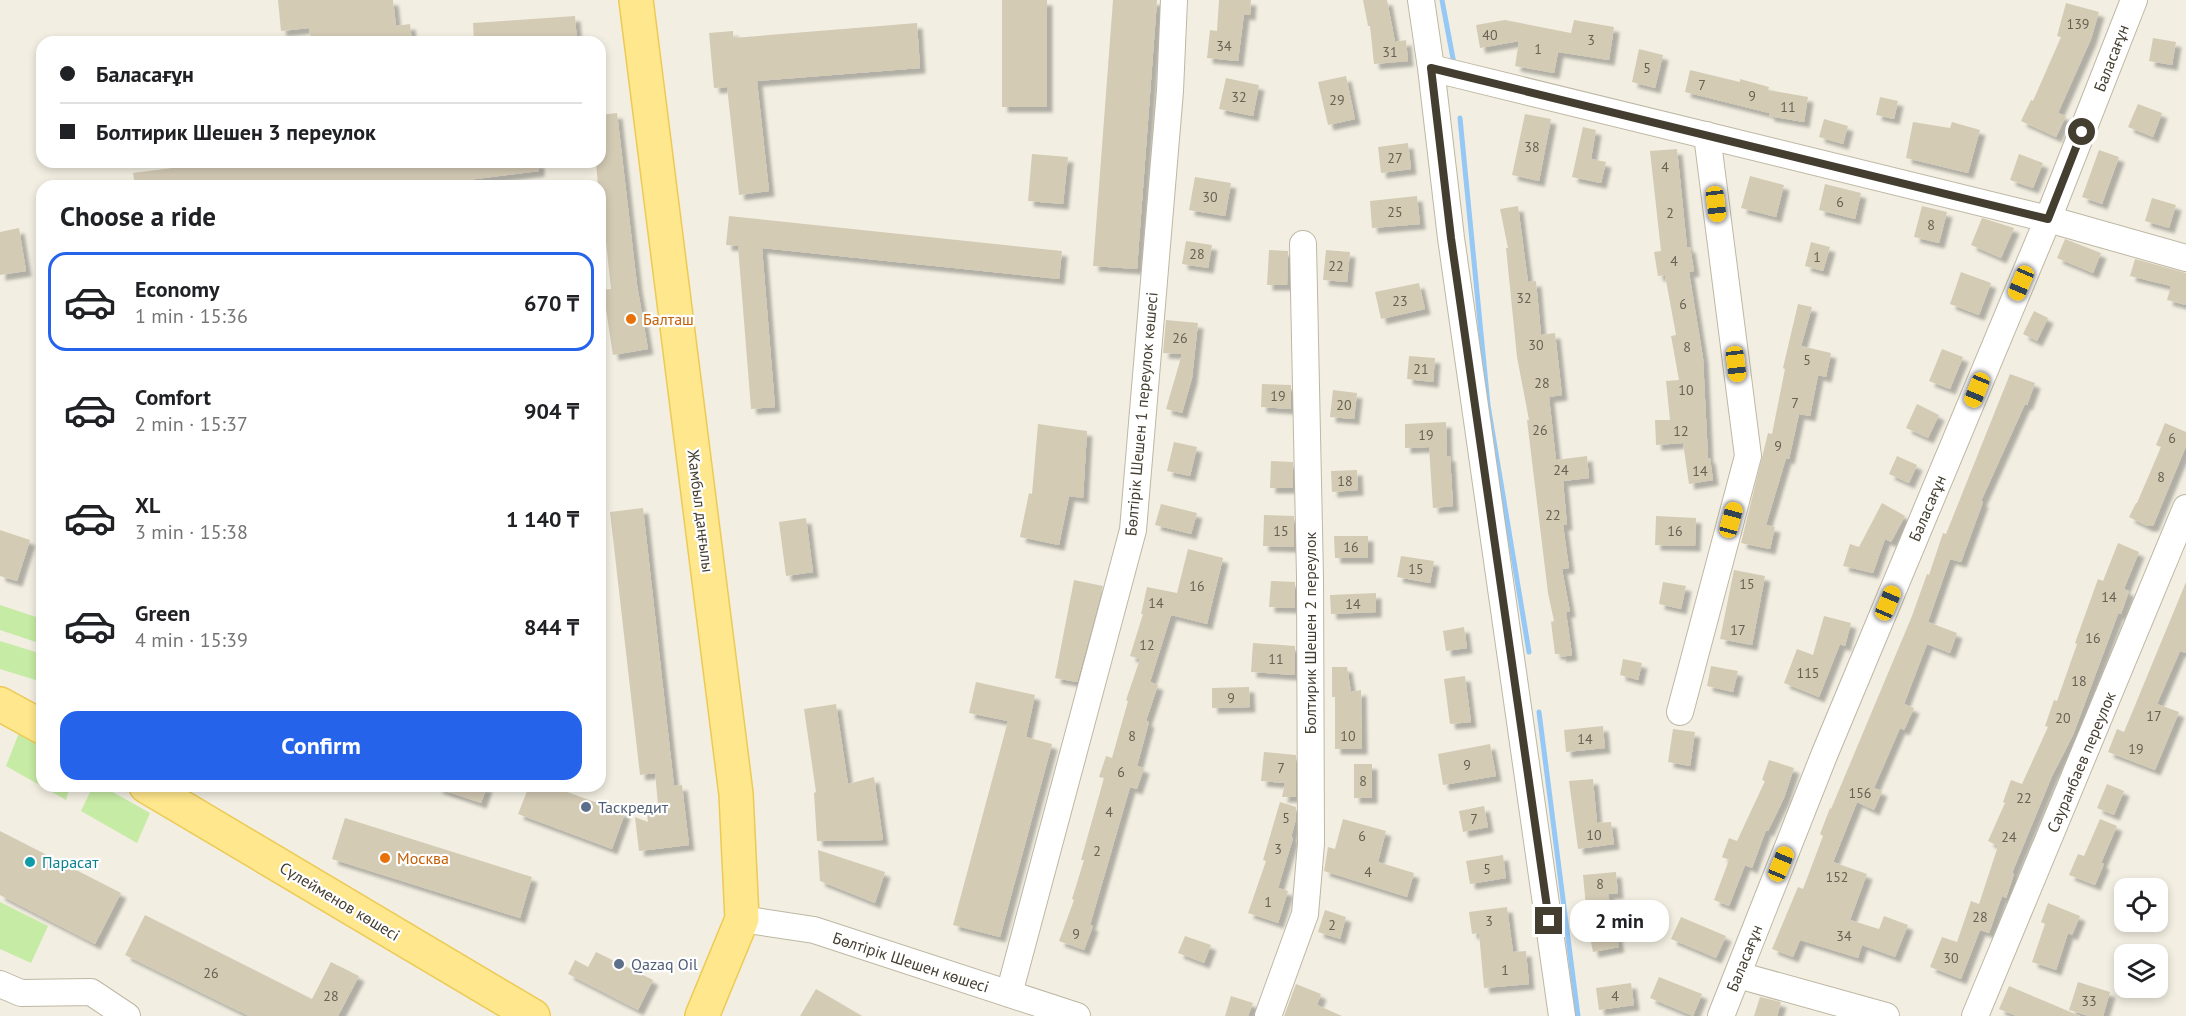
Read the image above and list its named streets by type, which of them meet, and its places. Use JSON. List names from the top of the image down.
{
  "streets": {
    "main road": ["Жамбыл даңғылы", "Сүлейменов көшесі"],
    "street": [
      "Баласағұн",
      "Бөлтірік Шешен 1 переулок көшесі",
      "Болтирик Шешен 2 переулок",
      "Сауранбаев переулок",
      "Бөлтірік Шешен көшесі"
    ]
  },
  "crossings": [
    ["Бөлтірік Шешен 1 переулок көшесі", "Бөлтірік Шешен көшесі"],
    ["Жамбыл даңғылы", "Бөлтірік Шешен көшесі"]
  ],
  "places": [
    "Балташ",
    "Таскредит",
    "Москва",
    "Парасат",
    "Qazaq Oil"
  ],
  "house_numbers": [
    "139",
    "40",
    "3",
    "34",
    "1",
    "31",
    "5",
    "7",
    "9",
    "32",
    "29",
    "11",
    "38",
    "27",
    "4",
    "30",
    "6",
    "25",
    "2",
    "8",
    "28",
    "1",
    "4",
    "22",
    "32",
    "23",
    "6",
    "26",
    "30",
    "8",
    "5",
    "21",
    "28",
    "10",
    "19",
    "7",
    "20",
    "26",
    "12",
    "19",
    "6",
    "9",
    "24",
    "14",
    "8",
    "18",
    "22",
    "15",
    "16",
    "16",
    "15",
    "15",
    "16",
    "14",
    "14",
    "14",
    "17",
    "16",
    "12",
    "11",
    "115",
    "18",
    "9",
    "17",
    "20",
    "8",
    "10",
    "14",
    "19",
    "9",
    "7",
    "6",
    "8",
    "156",
    "22",
    "4",
    "5",
    "7",
    "10",
    "6",
    "24",
    "3",
    "2",
    "5",
    "4",
    "152",
    "8",
    "1",
    "28",
    "3",
    "2",
    "9",
    "34",
    "30",
    "1",
    "26",
    "28",
    "4",
    "33"
  ],
  "page": {
    "banner": ["Баласағұн", "Болтирик Шешен 3 переулок"],
    "heading": "Choose a ride",
    "list": [
      {
        "name": "Economy",
        "note": "1 min · 15:36",
        "value": "670 ₸"
      },
      {
        "name": "Comfort",
        "note": "2 min · 15:37",
        "value": "904 ₸"
      },
      {
        "name": "XL",
        "note": "3 min · 15:38",
        "value": "1 140 ₸"
      },
      {
        "name": "Green",
        "note": "4 min · 15:39",
        "value": "844 ₸"
      }
    ],
    "buttons": "Confirm",
    "bubble": "2 min"
  }
}
